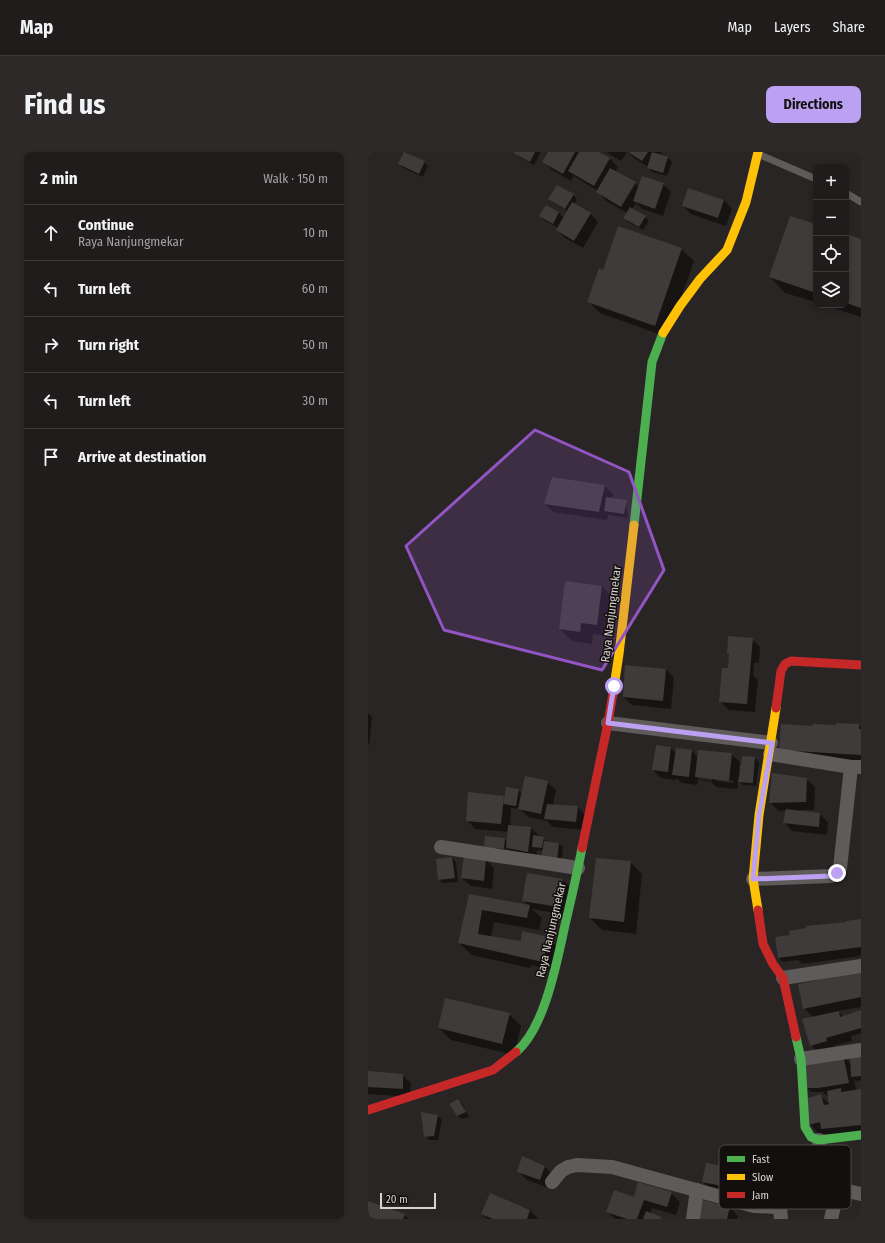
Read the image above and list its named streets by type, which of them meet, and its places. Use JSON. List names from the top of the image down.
{
  "streets": {
    "street": ["Raya Nanjungmekar"]
  },
  "legend": ["Fast", "Slow", "Jam"],
  "scale_bar": "20 m",
  "page": {
    "header": "Map",
    "nav": ["Map", "Layers", "Share"],
    "buttons": "Directions",
    "title": "Find us",
    "heading": ["2 min", "Walk · 150 m"],
    "map_buttons": ["+", "−"],
    "list": [
      ["Continue", "Raya Nanjungmekar", "10 m"],
      ["Turn left", "60 m"],
      ["Turn right", "50 m"],
      ["Turn left", "30 m"],
      "Arrive at destination"
    ],
    "scale": "20 m"
  }
}
